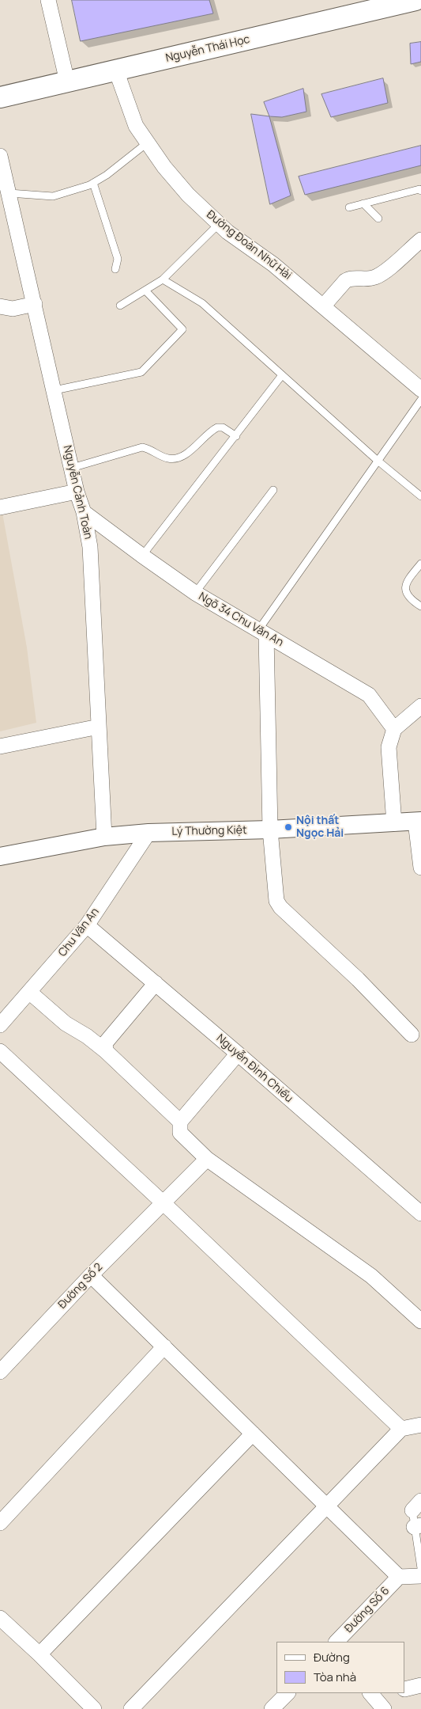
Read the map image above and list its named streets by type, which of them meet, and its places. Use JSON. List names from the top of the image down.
{
  "streets": {
    "main road": ["Nguyễn Thái Học"],
    "street": [
      "Đường Đoàn Nhữ Hài",
      "Nguyễn Cảnh Toàn",
      "Ngõ 34 Chu Văn An",
      "Lý Thường Kiệt",
      "Chu Văn An",
      "Nguyễn Đình Chiểu",
      "Đường Số 2",
      "Đường Số 6"
    ]
  },
  "crossings": [
    ["Nguyễn Thái Học", "Đường Đoàn Nhữ Hài"],
    ["Nguyễn Cảnh Toàn", "Ngõ 34 Chu Văn An"],
    ["Nguyễn Cảnh Toàn", "Lý Thường Kiệt"],
    ["Lý Thường Kiệt", "Chu Văn An"],
    ["Chu Văn An", "Nguyễn Đình Chiểu"]
  ],
  "places": ["Nội thất Ngọc Hải"],
  "legend": ["Đường", "Tòa nhà"]
}
